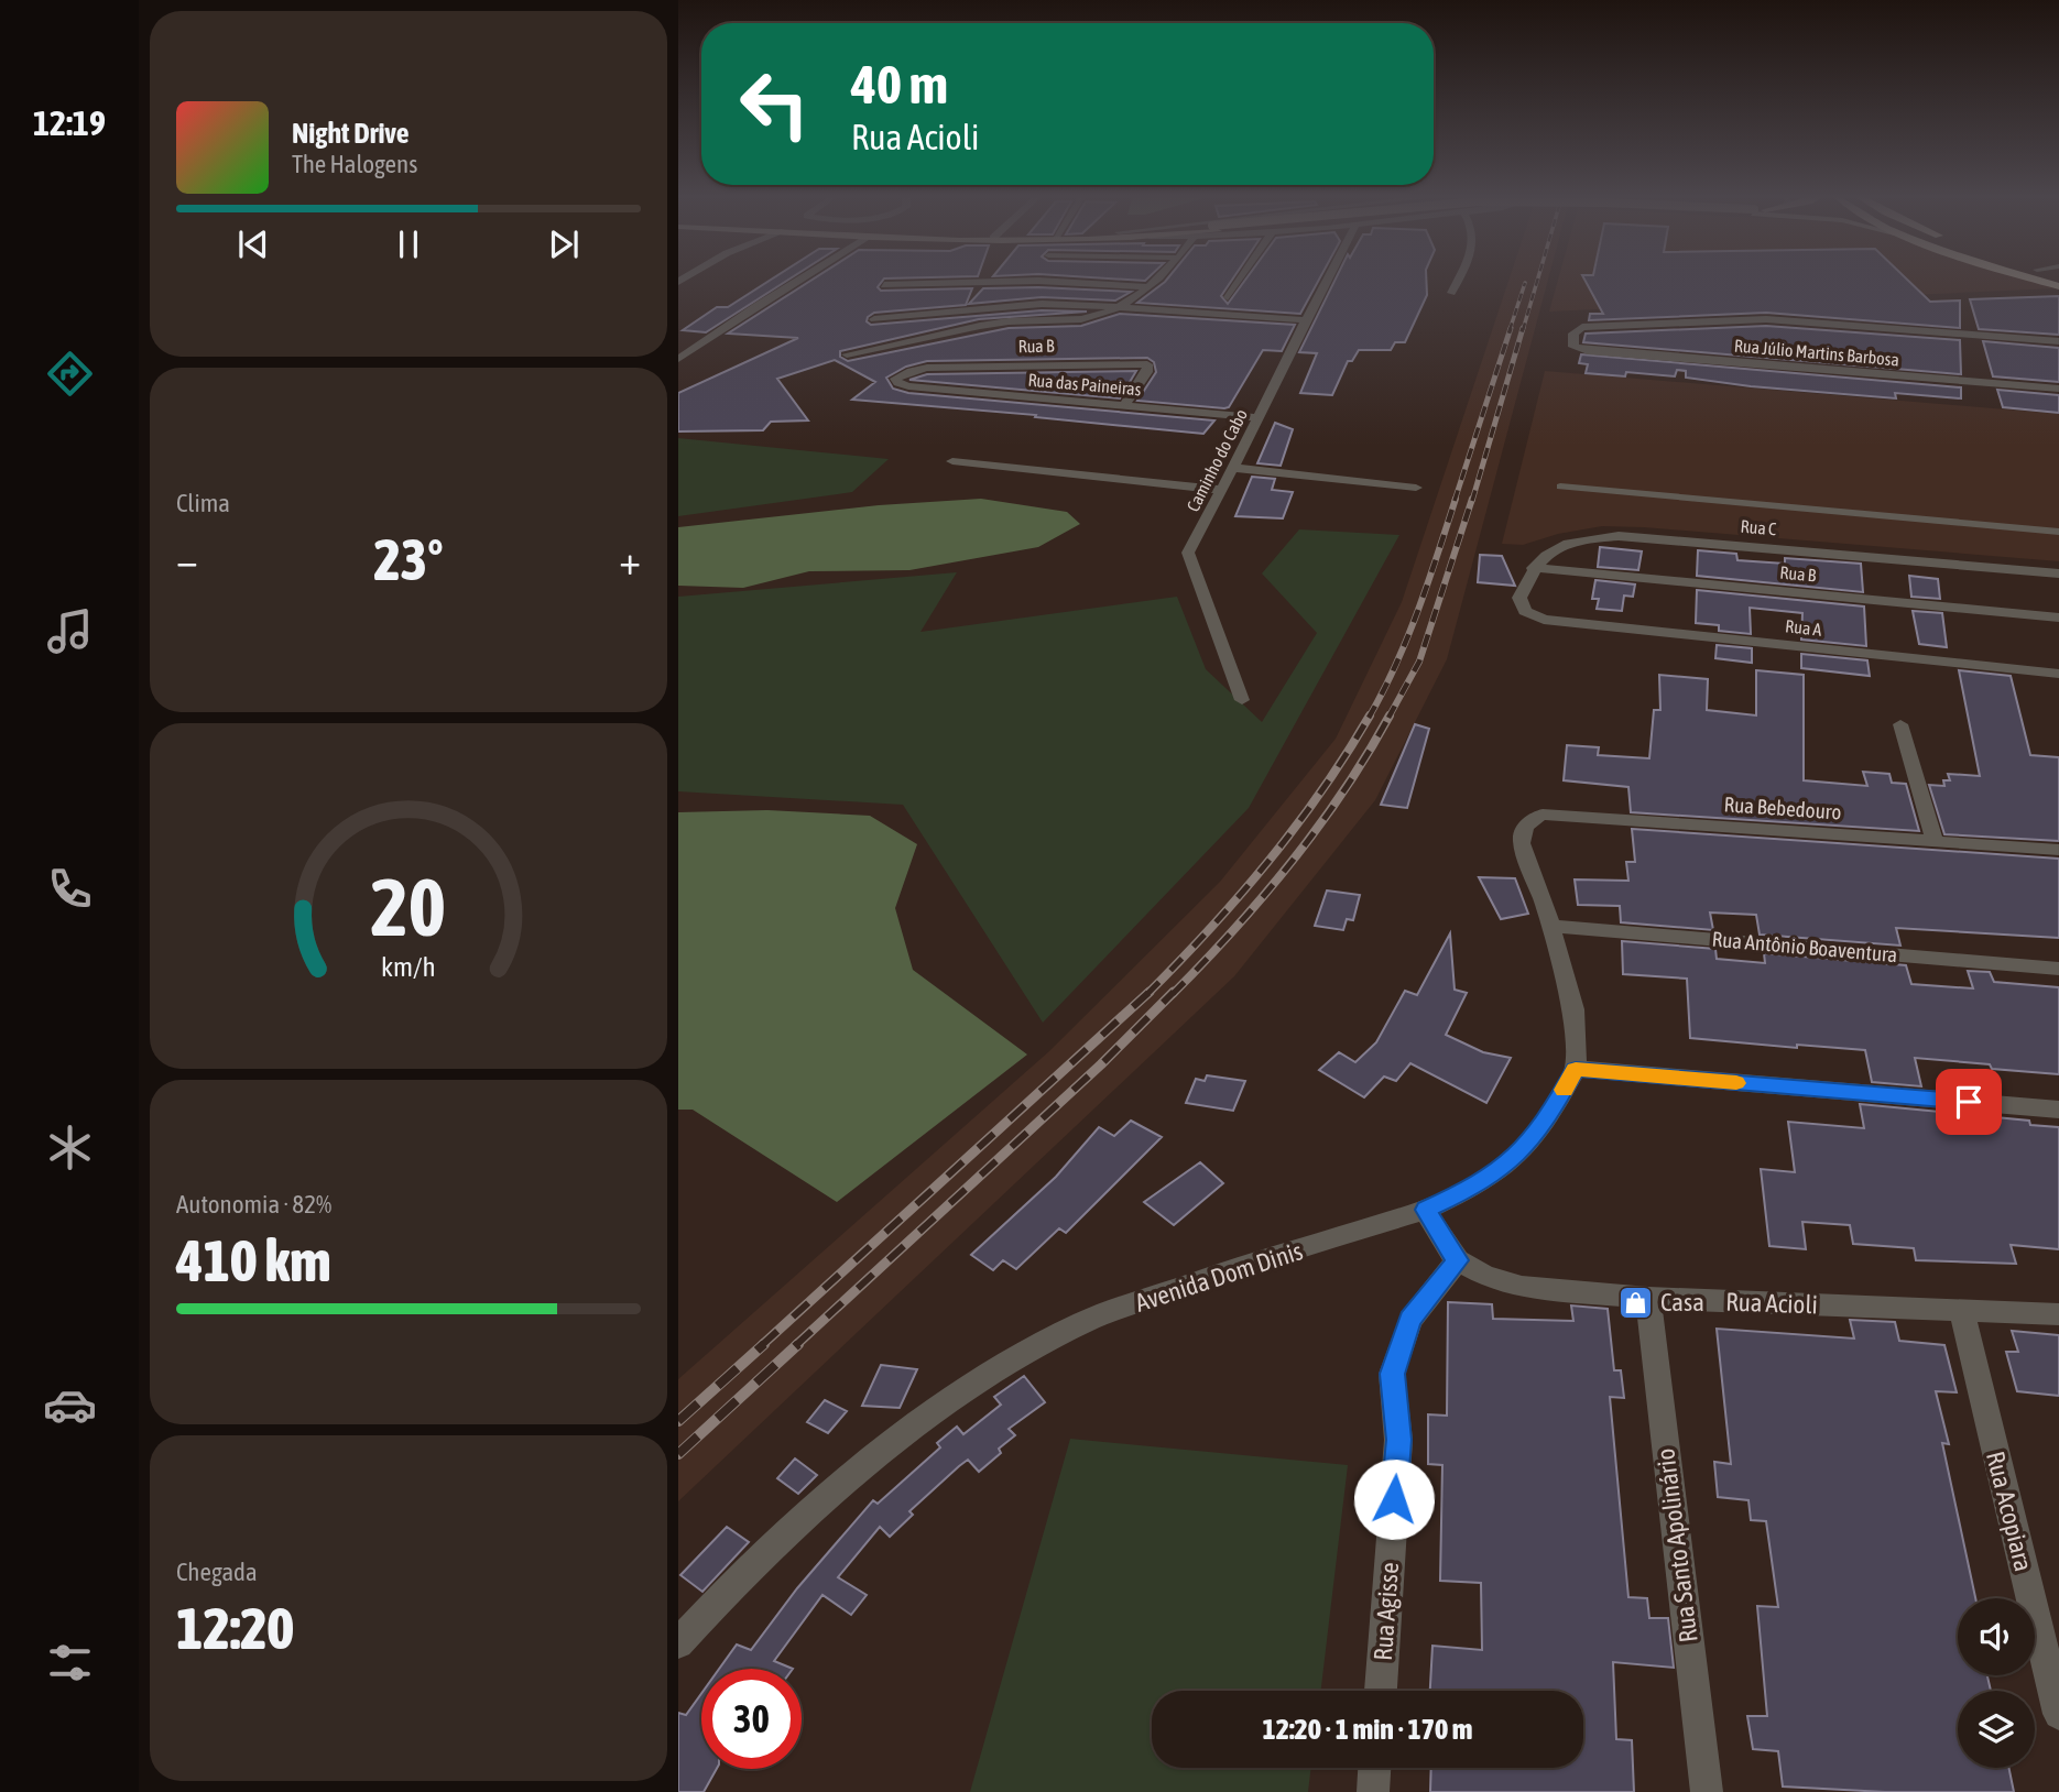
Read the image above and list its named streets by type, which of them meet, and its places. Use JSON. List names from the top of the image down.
{
  "streets": {
    "street": [
      "Rua B",
      "Rua Júlio Martins Barbosa",
      "Rua das Paineiras",
      "Caminho do Cabo",
      "Rua C",
      "Rua A",
      "Rua Bebedouro",
      "Rua Antônio Boaventura",
      "Avenida Dom Dinis",
      "Rua Acioli",
      "Rua Acopiara",
      "Rua Santo Apolinário",
      "Rua Agisse"
    ]
  },
  "crossings": [
    ["Rua B", "Rua das Paineiras"],
    ["Rua B", "Rua C"],
    ["Rua B", "Rua A"],
    ["Rua das Paineiras", "Caminho do Cabo"],
    ["Rua C", "Rua A"],
    ["Rua Bebedouro", "Rua Antônio Boaventura"],
    ["Avenida Dom Dinis", "Rua Acioli"],
    ["Rua Acioli", "Rua Acopiara"],
    ["Rua Acioli", "Rua Santo Apolinário"],
    ["Rua Acioli", "Rua Agisse"]
  ],
  "places": {
    "shop": ["Casa"]
  },
  "page": {
    "tabs": "12:19",
    "turn": ["40 m", "Rua Acioli"],
    "song": ["Night Drive", "The Halogens"],
    "tile": [
      "Clima",
      ["Autonomia · 82%", "410 km"],
      ["Chegada", "12:20"]
    ],
    "heat": ["−", "23°", "+"],
    "limit": "30",
    "trip": "12:20 · 1 min · 170 m",
    "gauge": ["20", "km/h"]
  }
}
